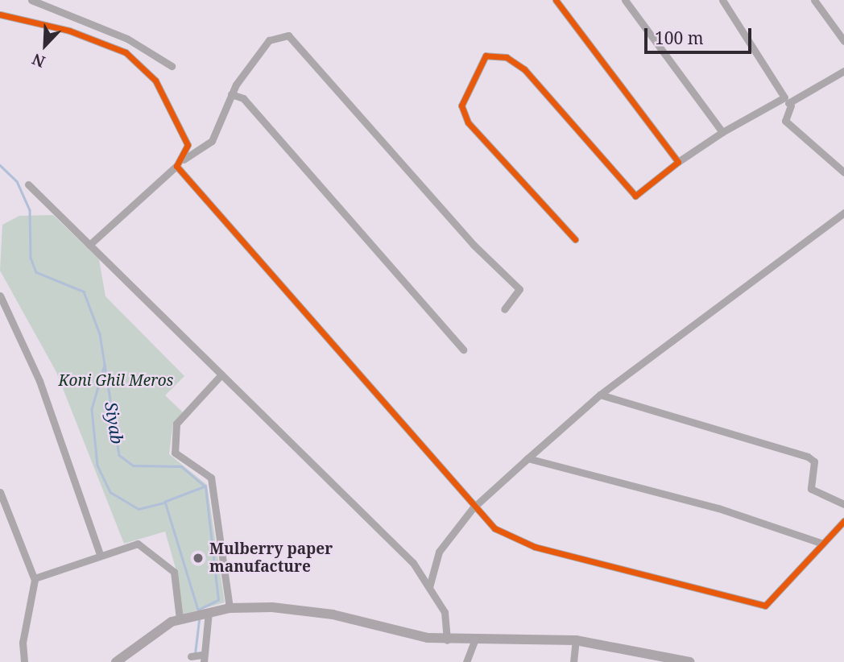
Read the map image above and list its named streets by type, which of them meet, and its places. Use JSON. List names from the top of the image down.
{
  "water": ["Siyab"],
  "parks": ["Koni Ghil Meros"],
  "places": ["Mulberry paper manufacture"],
  "scale_bar": "100 m",
  "north": "bottom left"
}
